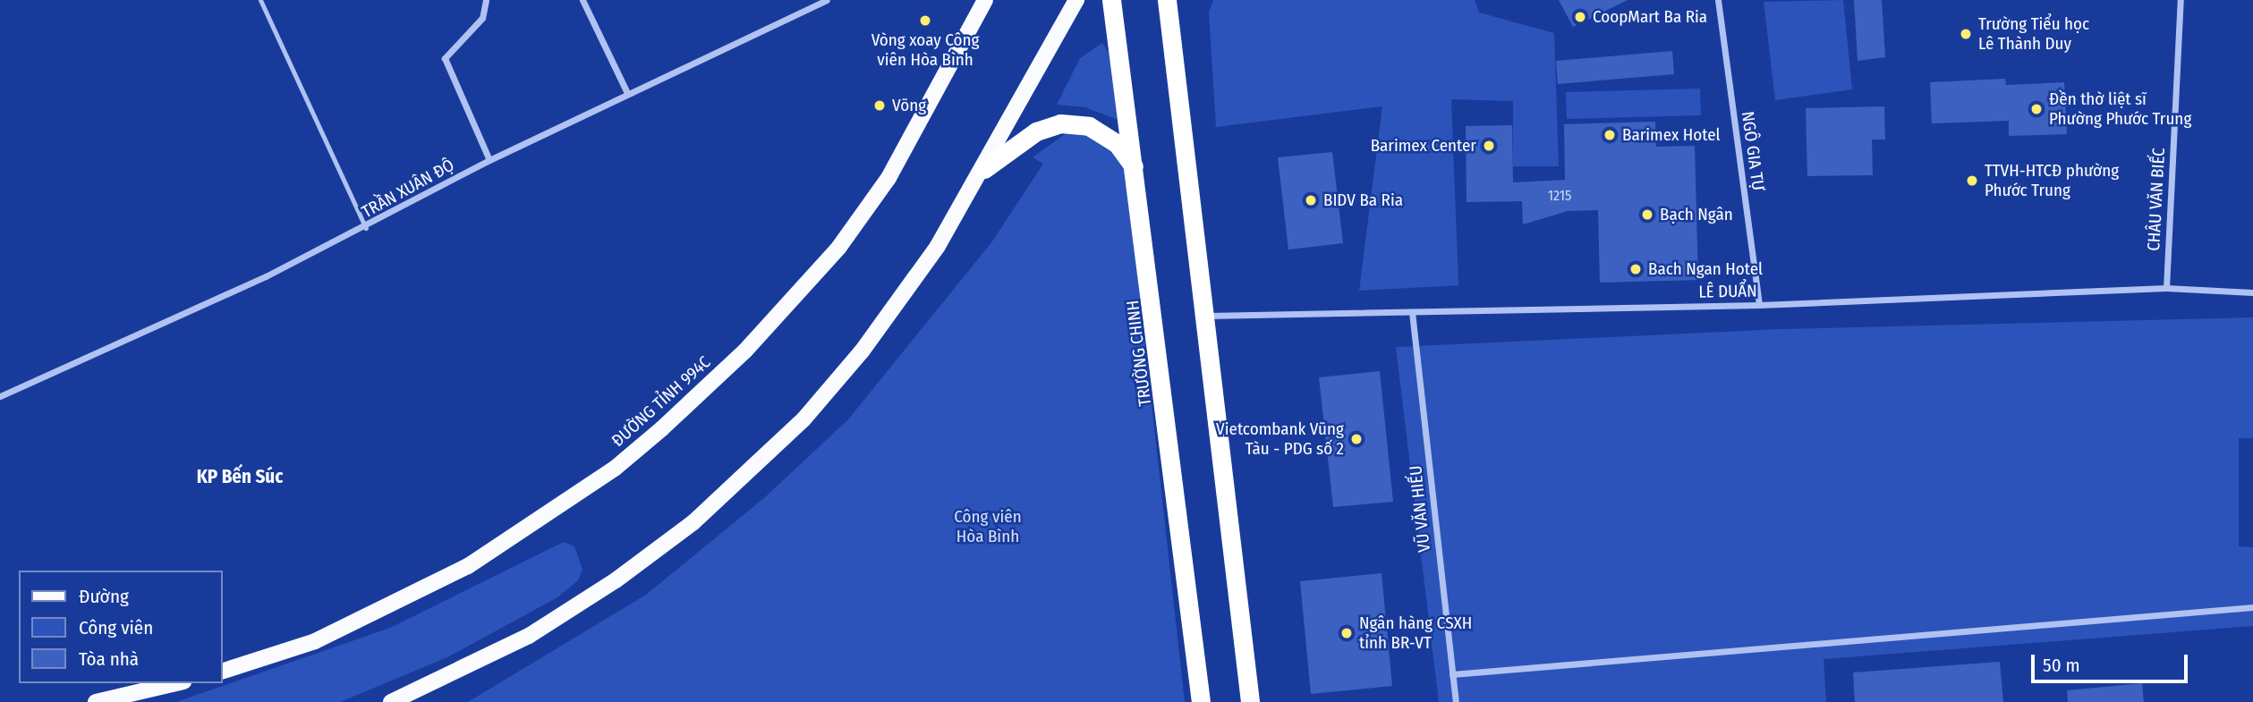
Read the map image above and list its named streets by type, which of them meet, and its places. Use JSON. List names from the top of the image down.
{
  "streets": {
    "highway": ["TRƯỜNG CHINH"],
    "main road": ["ĐƯỜNG TỈNH 994C"],
    "street": [
      "NGÔ GIA TỰ",
      "TRẦN XUÂN ĐỘ",
      "CHÂU VĂN BIẾC",
      "LÊ DUẨN",
      "VŨ VĂN HIẾU"
    ]
  },
  "crossings": [
    ["NGÔ GIA TỰ", "LÊ DUẨN"],
    ["CHÂU VĂN BIẾC", "LÊ DUẨN"],
    ["LÊ DUẨN", "VŨ VĂN HIẾU"]
  ],
  "districts": ["KP Bến Súc"],
  "parks": ["Công viên Hòa Bình"],
  "places": [
    "CoopMart Ba Ria",
    "Vòng xoay Công viên Hòa Bình",
    "Trường Tiểu học Lê Thành Duy",
    "Võng",
    "Đền thờ liệt sĩ Phường Phước Trung",
    "Barimex Hotel",
    "Barimex Center",
    "TTVH-HTCĐ phường Phước Trung",
    "BIDV Ba Ria",
    "Bạch Ngân",
    "Bach Ngan Hotel",
    "Vietcombank Vũng Tàu - PDG số 2",
    "Ngân hàng CSXH tỉnh BR-VT"
  ],
  "house_numbers": ["1215"],
  "legend": ["Đường", "Công viên", "Tòa nhà"],
  "scale_bar": "50 m"
}
